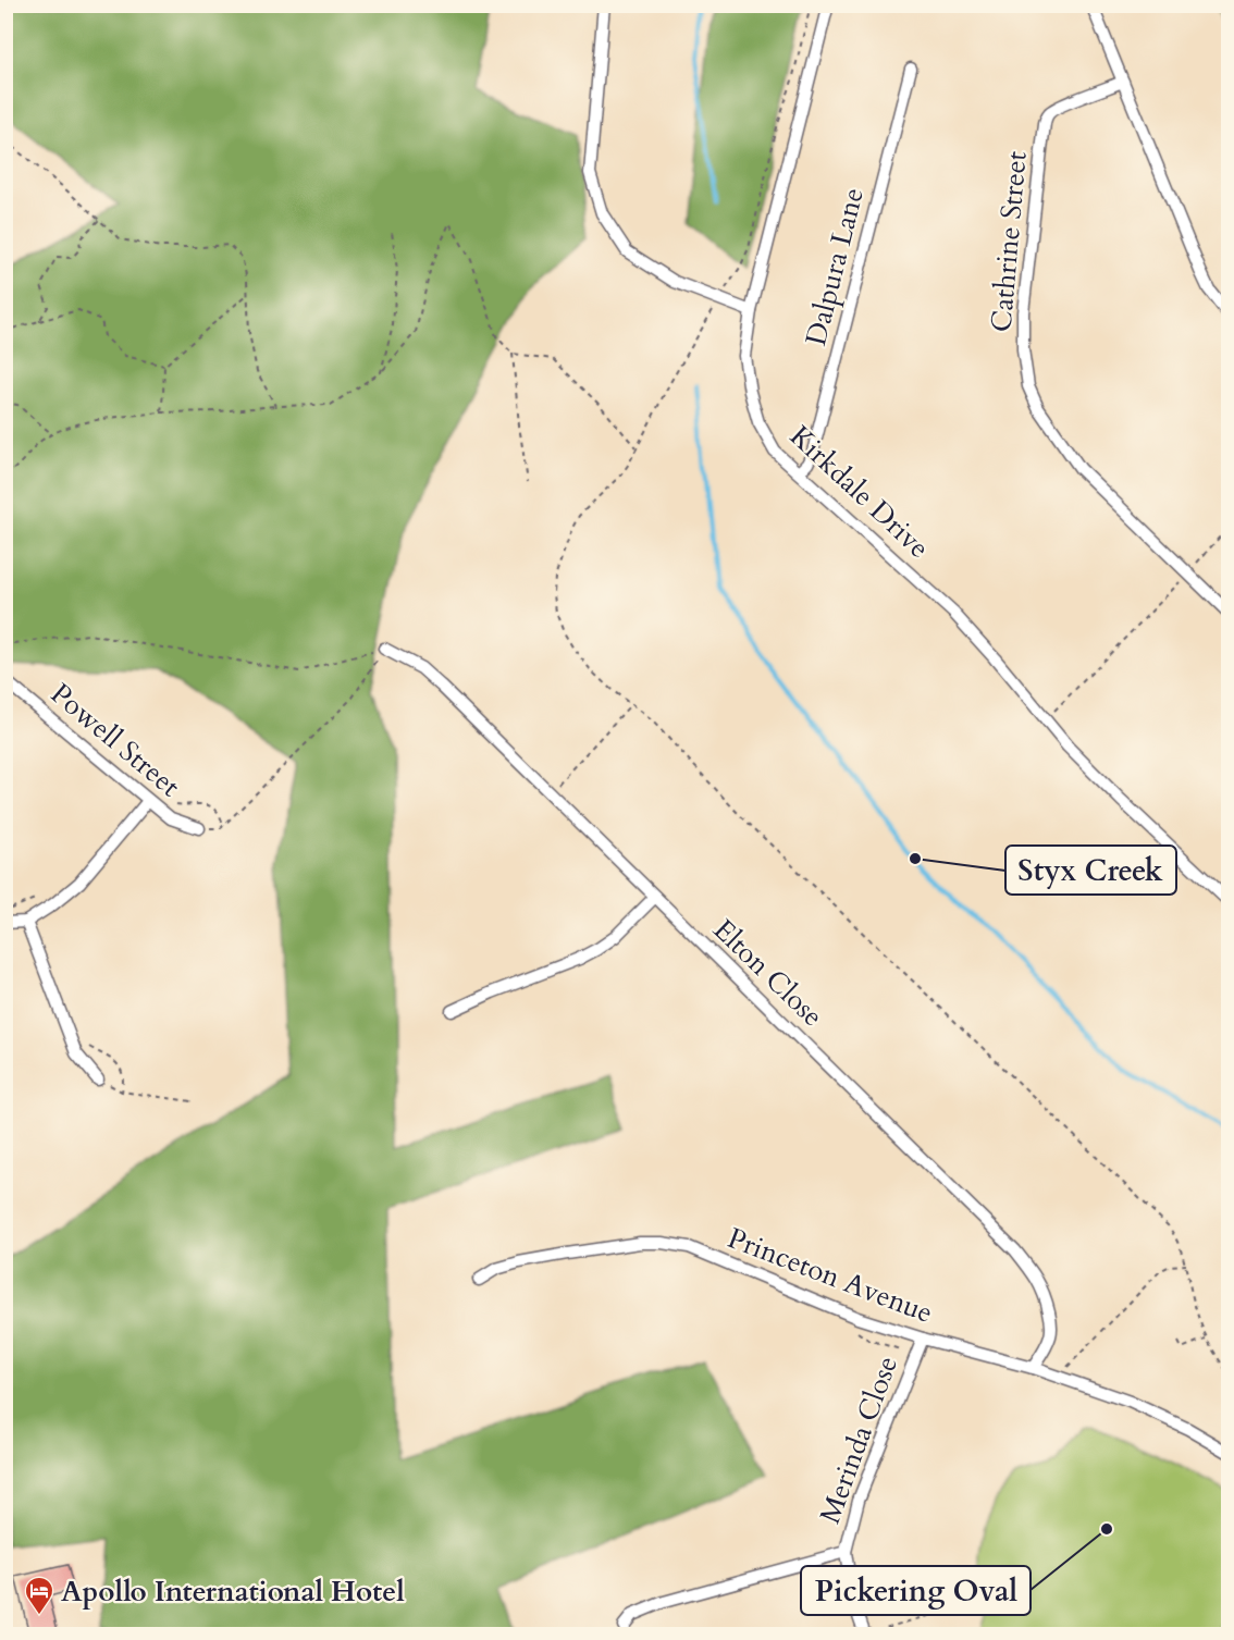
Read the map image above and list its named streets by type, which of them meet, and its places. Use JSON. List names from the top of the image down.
{
  "streets": {
    "street": [
      "Cathrine Street",
      "Dalpura Lane",
      "Kirkdale Drive",
      "Powell Street",
      "Elton Close",
      "Princeton Avenue",
      "Merinda Close"
    ]
  },
  "crossings": [
    ["Dalpura Lane", "Kirkdale Drive"],
    ["Elton Close", "Princeton Avenue"],
    ["Princeton Avenue", "Merinda Close"]
  ],
  "places": {
    "other": ["Styx Creek", "Pickering Oval"],
    "hotel": ["Apollo International Hotel"]
  }
}
